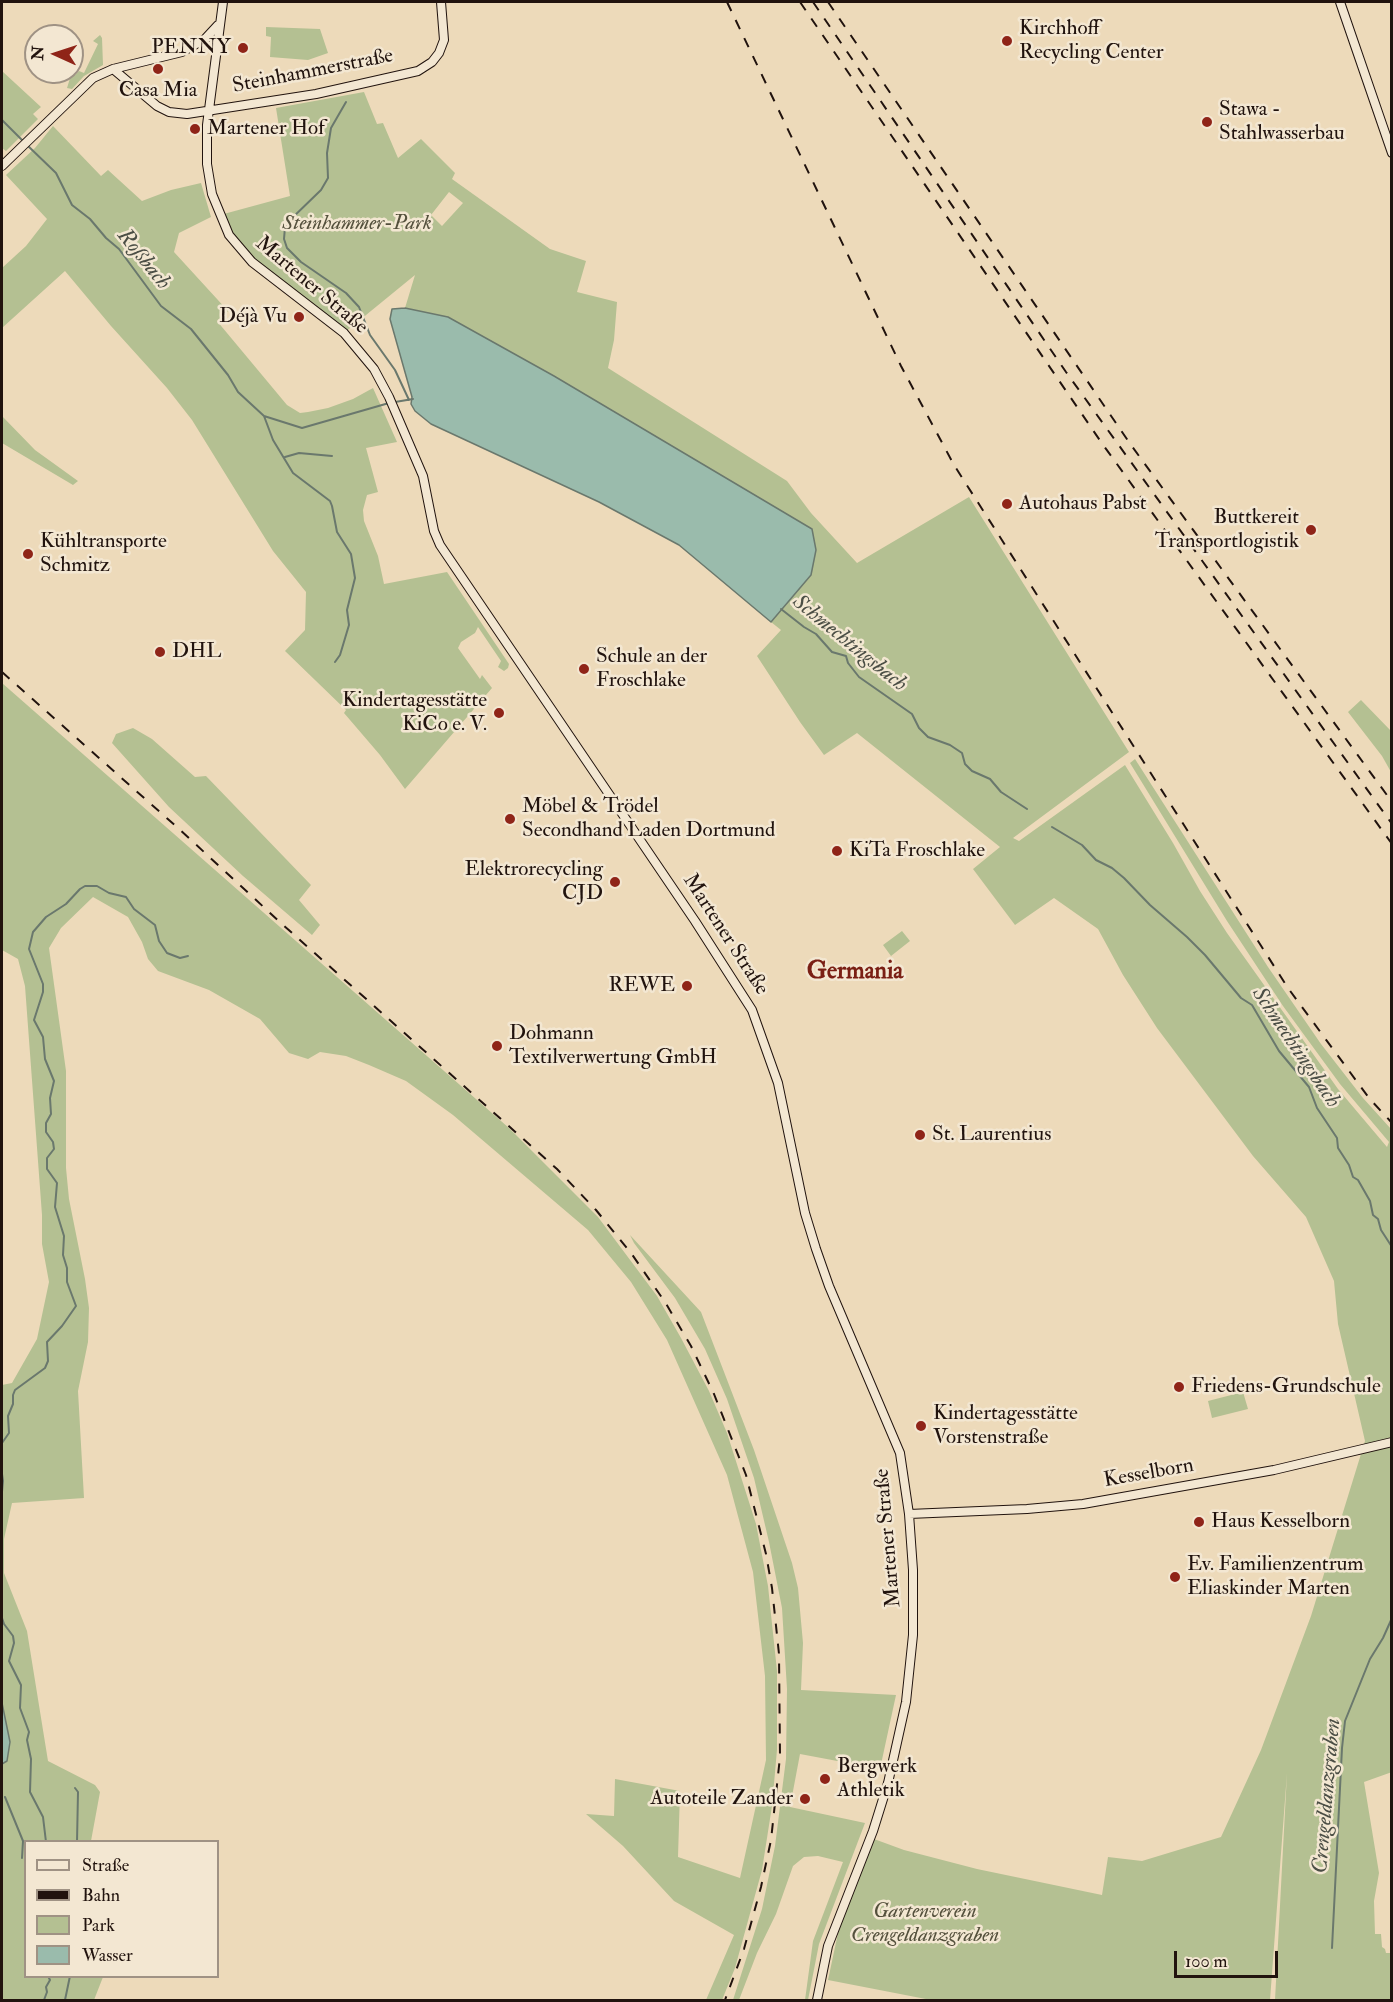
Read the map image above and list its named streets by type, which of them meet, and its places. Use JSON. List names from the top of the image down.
{
  "streets": {
    "street": ["Steinhammerstraße", "Martener Straße", "Kesselborn"]
  },
  "crossings": [
    ["Steinhammerstraße", "Martener Straße"],
    ["Martener Straße", "Kesselborn"]
  ],
  "districts": ["Germania"],
  "water": ["Roßbach", "Schmechtingsbach", "Crengeldanzgraben"],
  "parks": ["Steinhammer-Park", "Gartenverein Crengeldanzgraben"],
  "places": [
    "Kirchhoff Recycling Center",
    "PENNY",
    "Casa Mia",
    "Stawa - Stahlwasserbau",
    "Martener Hof",
    "Déjà Vu",
    "Autohaus Pabst",
    "Buttkereit Transportlogistik",
    "Kühltransporte Schmitz",
    "DHL",
    "Schule an der Froschlake",
    "Kindertagesstätte KiCo e. V.",
    "Möbel & Trödel Secondhand Laden Dortmund",
    "KiTa Froschlake",
    "Elektrorecycling CJD",
    "REWE",
    "Dohmann Textilverwertung GmbH",
    "St. Laurentius",
    "Friedens-Grundschule",
    "Kindertagesstätte Vorstenstraße",
    "Haus Kesselborn",
    "Ev. Familienzentrum Eliaskinder Marten",
    "Bergwerk Athletik",
    "Autoteile Zander"
  ],
  "legend": [
    "Straße",
    "Bahn",
    "Park",
    "Wasser"
  ],
  "scale_bar": "100 m",
  "north": "left"
}
